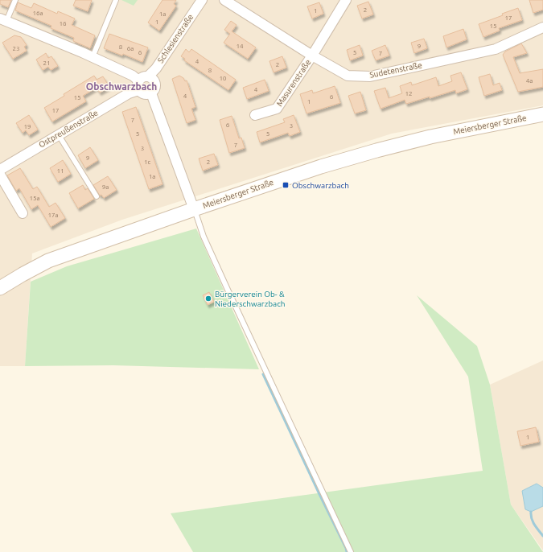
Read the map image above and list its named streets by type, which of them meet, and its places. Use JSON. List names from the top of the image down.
{
  "streets": {
    "main road": ["Meiersberger Straße"],
    "street": [
      "Schlesienstraße",
      "Sudetenstraße",
      "Masurenstraße",
      "Ostpreußenstraße"
    ]
  },
  "crossings": [
    ["Schlesienstraße", "Ostpreußenstraße"],
    ["Sudetenstraße", "Masurenstraße"]
  ],
  "districts": ["Obschwarzbach"],
  "places": {
    "transit": ["Obschwarzbach"],
    "other": ["Bürgerverein Ob- & Niederschwarzbach"]
  },
  "house_numbers": [
    "2",
    "1",
    "16a",
    "1a",
    "17",
    "1",
    "16",
    "15",
    "14",
    "9",
    "8",
    "23",
    "6a",
    "6",
    "5",
    "7",
    "4",
    "21",
    "2",
    "8",
    "10",
    "4a",
    "4",
    "12",
    "4",
    "6",
    "15",
    "1",
    "17",
    "7",
    "6",
    "3",
    "19",
    "5",
    "5",
    "7",
    "3",
    "9",
    "1c",
    "2",
    "11",
    "1a",
    "9a",
    "15a",
    "17a",
    "1"
  ]
}
